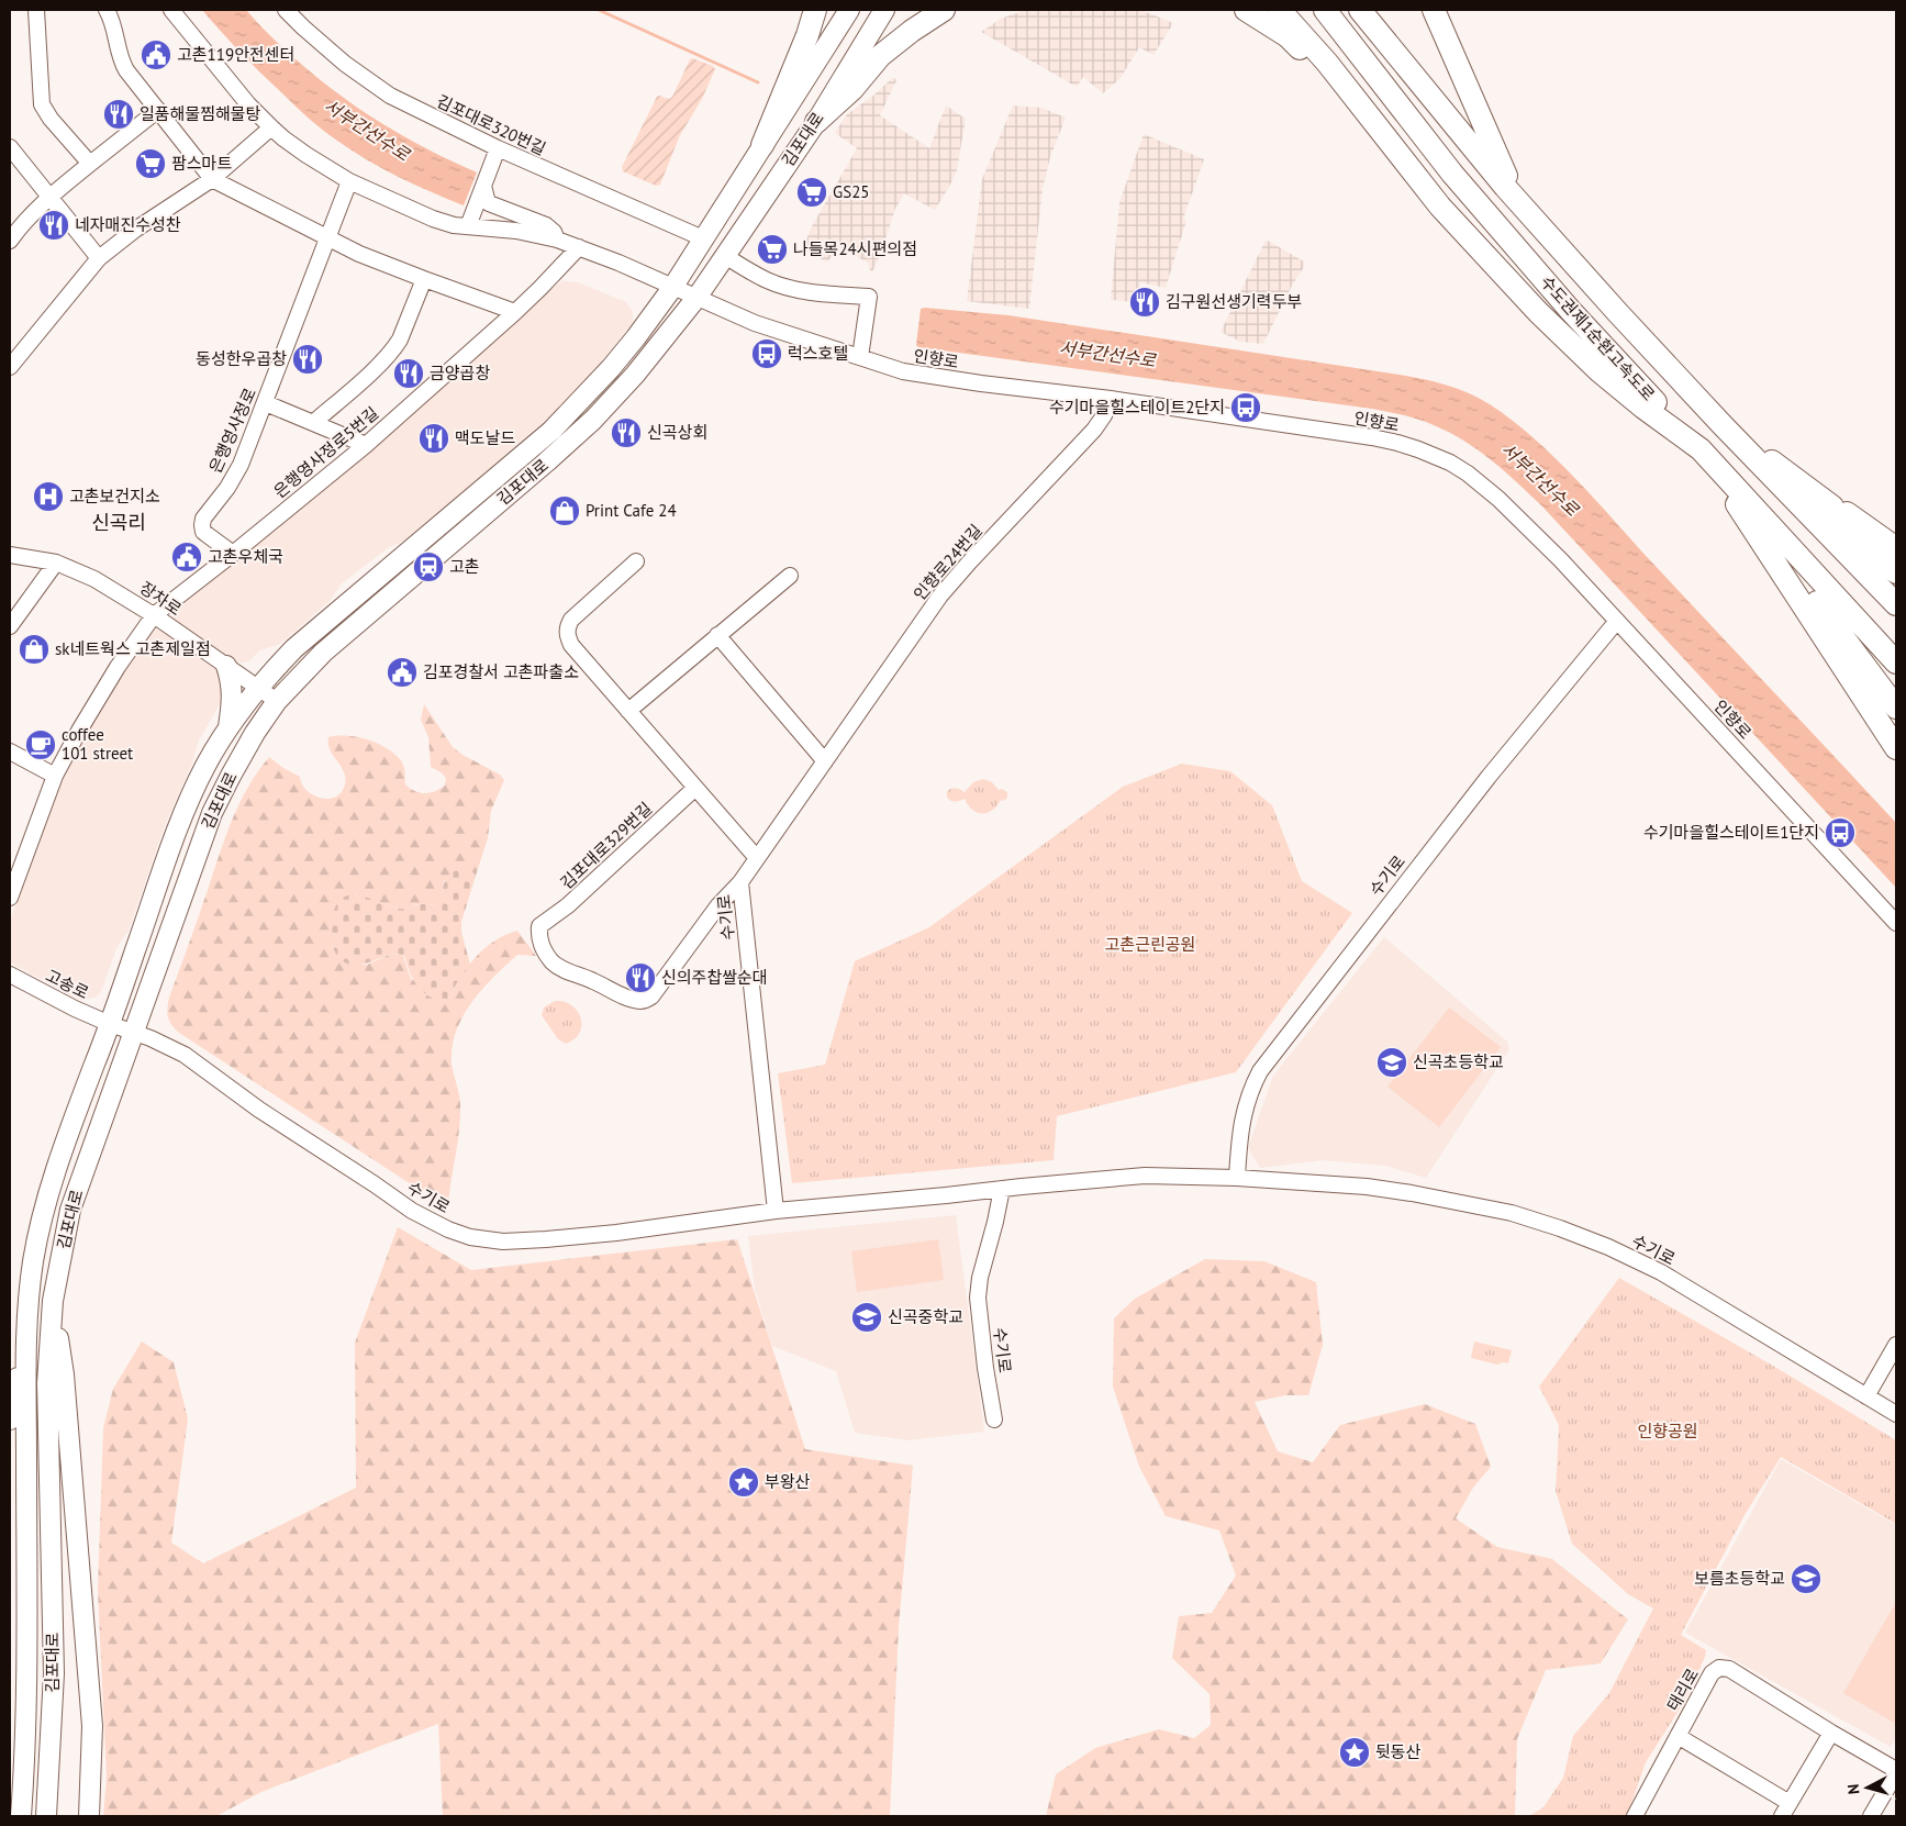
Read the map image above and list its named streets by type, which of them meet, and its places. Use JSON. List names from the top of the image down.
{
  "streets": {
    "highway": ["수도권제1순환고속도로"],
    "main road": ["김포대로"],
    "street": [
      "김포대로320번길",
      "인향로",
      "은행영사정로",
      "은행영사정로5번길",
      "인향로24번길",
      "장차로",
      "김포대로329번길",
      "수기로",
      "고송로",
      "태리로"
    ]
  },
  "crossings": [
    ["김포대로320번길", "김포대로"],
    ["김포대로", "인향로"],
    ["김포대로", "장차로"],
    ["김포대로", "수기로"],
    ["김포대로", "고송로"],
    ["인향로", "인향로24번길"],
    ["인향로", "수기로"],
    ["은행영사정로", "은행영사정로5번길"],
    ["은행영사정로5번길", "장차로"],
    ["인향로24번길", "김포대로329번길"],
    ["인향로24번길", "수기로"],
    ["수기로", "고송로"]
  ],
  "districts": ["신곡리"],
  "water": ["서부간선수로"],
  "parks": ["고촌근린공원", "인향공원"],
  "places": {
    "public building": ["고촌119안전센터", "고촌우체국", "김포경찰서 고촌파출소"],
    "restaurant": [
      "일품해물찜해물탕",
      "네자매진수성찬",
      "김구원선생기력두부",
      "동성한우곱창",
      "금양곱창",
      "신곡상회",
      "맥도날드",
      "신의주찹쌀순대"
    ],
    "supermarket": ["팜스마트", "GS25", "나들목24시편의점"],
    "bus stop": ["럭스호텔", "수기마을힐스테이트2단지", "수기마을힐스테이트1단지"],
    "hospital": ["고촌보건지소"],
    "shop": ["Print Cafe 24", "sk네트웍스 고촌제일점"],
    "station": ["고촌"],
    "cafe": ["coffee 101 street"],
    "school or university": ["신곡초등학교", "신곡중학교", "보름초등학교"],
    "place": ["부왕산", "뒷동산"]
  },
  "north": "left"
}
